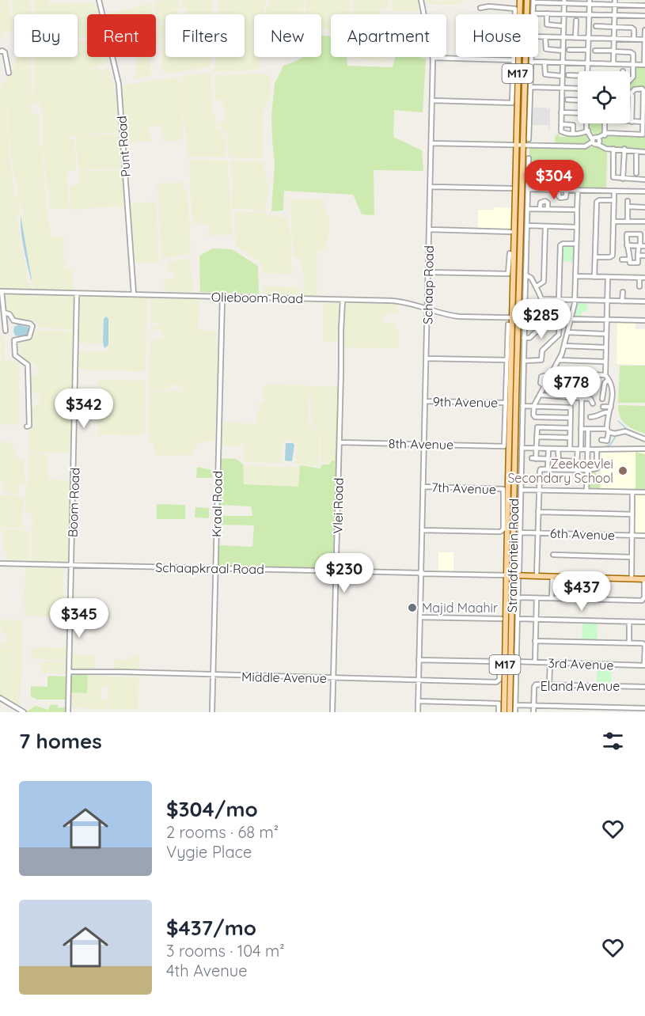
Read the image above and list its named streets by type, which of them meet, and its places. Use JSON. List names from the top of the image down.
{
  "streets": {
    "main road": ["M17", "Strandfontein Road"],
    "street": [
      "Punt Road",
      "Schaap Road",
      "Olieboom Road",
      "9th Avenue",
      "8th Avenue",
      "7th Avenue",
      "Boom Road",
      "Kraal Road",
      "Vlei Road",
      "6th Avenue",
      "Schaapkraal Road",
      "3rd Avenue",
      "Middle Avenue",
      "Eland Avenue"
    ]
  },
  "crossings": [
    ["Punt Road", "Olieboom Road"],
    ["Schaap Road", "Olieboom Road"],
    ["Schaap Road", "9th Avenue"],
    ["Schaap Road", "8th Avenue"],
    ["Schaap Road", "7th Avenue"],
    ["Schaap Road", "Schaapkraal Road"],
    ["Schaap Road", "Middle Avenue"],
    ["Olieboom Road", "Boom Road"],
    ["Olieboom Road", "Kraal Road"],
    ["Olieboom Road", "Vlei Road"],
    ["Olieboom Road", "Strandfontein Road"],
    ["9th Avenue", "8th Avenue"],
    ["8th Avenue", "Vlei Road"],
    ["Boom Road", "Schaapkraal Road"],
    ["Boom Road", "Middle Avenue"],
    ["Kraal Road", "Schaapkraal Road"],
    ["Kraal Road", "Middle Avenue"],
    ["Vlei Road", "Schaapkraal Road"],
    ["Vlei Road", "Middle Avenue"],
    ["6th Avenue", "Strandfontein Road"],
    ["Strandfontein Road", "Schaapkraal Road"],
    ["Strandfontein Road", "3rd Avenue"]
  ],
  "places": ["Zeekoevlei Secondary School", "Majid Maahir"],
  "page": {
    "chip": [
      "Buy",
      "Rent",
      "Filters",
      "New",
      "Apartment",
      "House"
    ],
    "price": [
      "$304",
      "$285",
      "$778",
      "$342",
      "$230",
      "$437",
      "$345"
    ],
    "heading": "7 homes",
    "list": [
      {
        "name": "$304/mo",
        "note": "2 rooms · 68 m² · Vygie Place"
      },
      {
        "name": "$437/mo",
        "note": "3 rooms · 104 m² · 4th Avenue"
      }
    ]
  }
}
